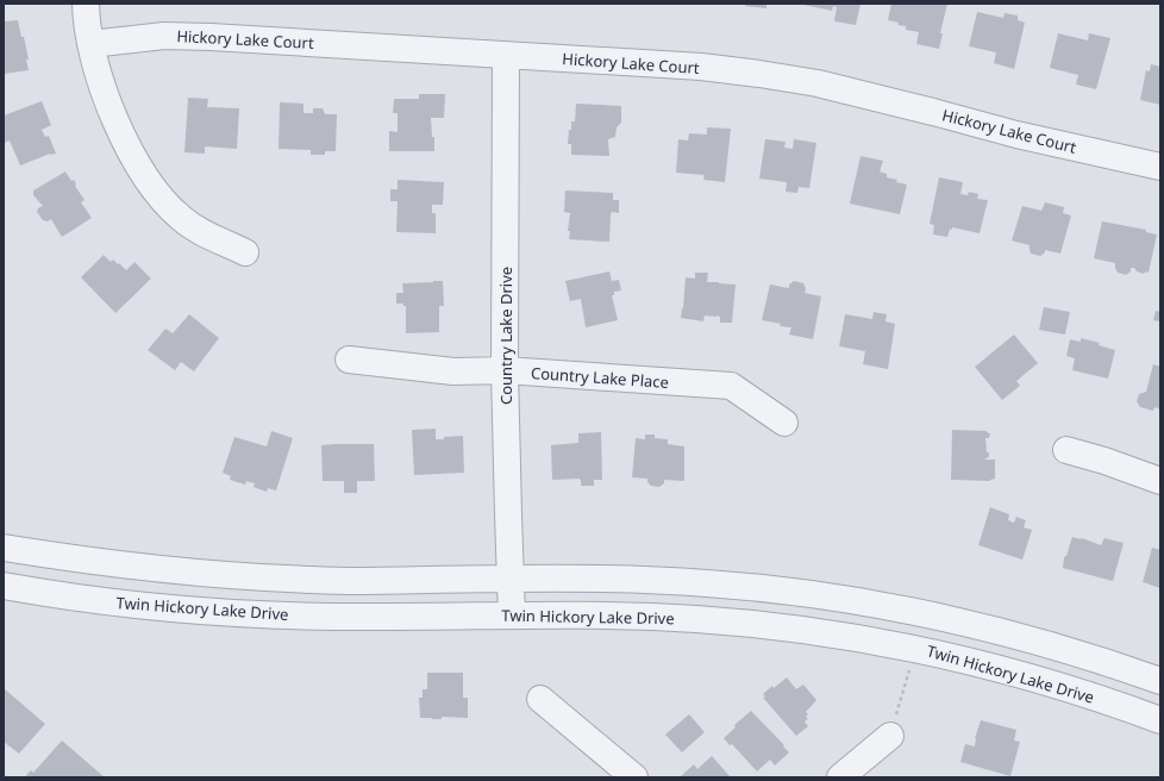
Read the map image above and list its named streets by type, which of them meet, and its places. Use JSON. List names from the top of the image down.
{
  "streets": {
    "street": [
      "Hickory Lake Court",
      "Country Lake Drive",
      "Country Lake Place",
      "Twin Hickory Lake Drive"
    ]
  },
  "crossings": [
    ["Hickory Lake Court", "Country Lake Drive"],
    ["Country Lake Drive", "Country Lake Place"],
    ["Country Lake Drive", "Twin Hickory Lake Drive"]
  ]
}
